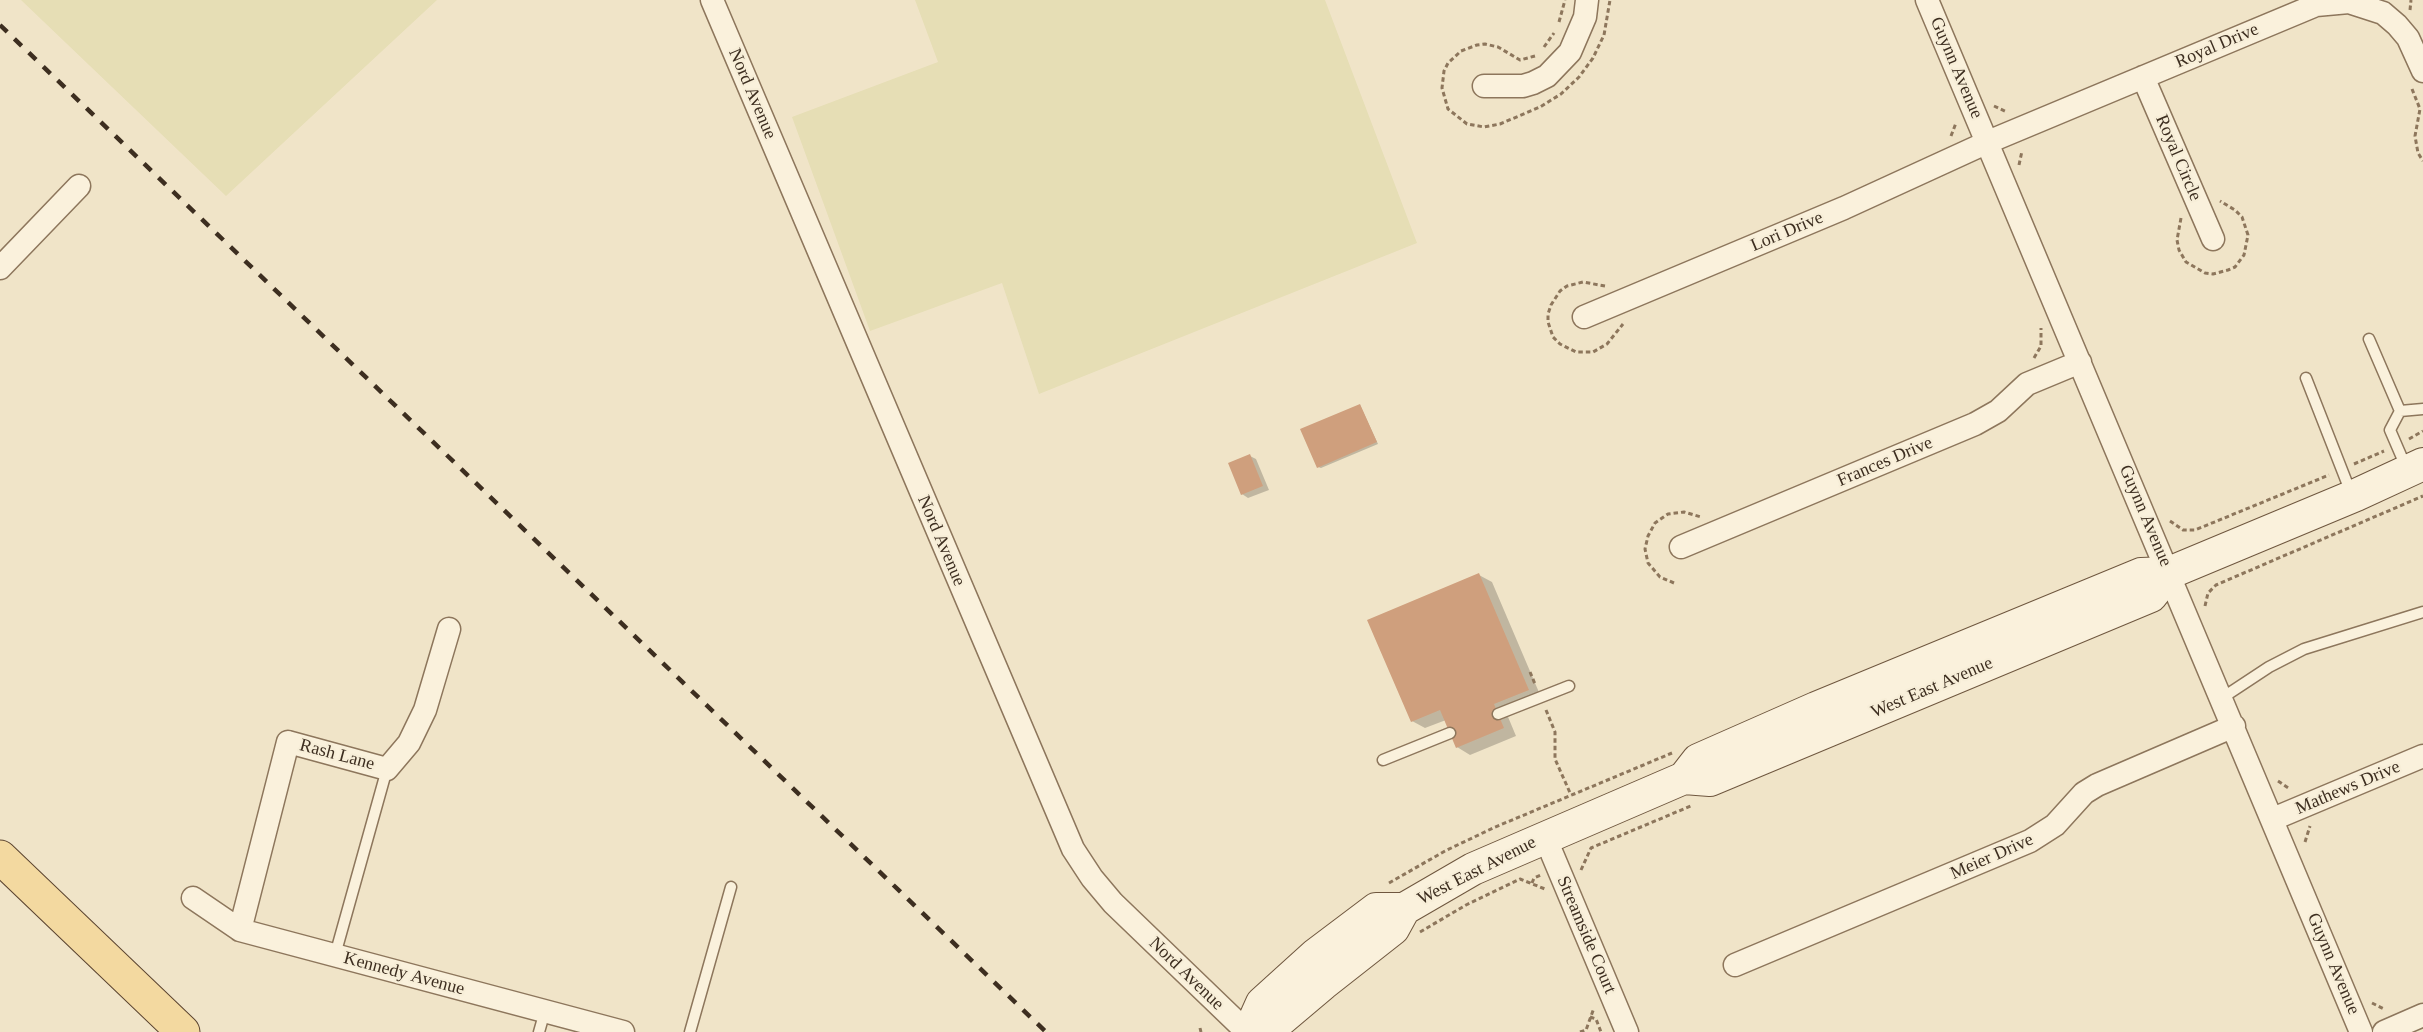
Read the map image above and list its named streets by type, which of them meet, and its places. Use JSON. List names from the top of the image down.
{
  "streets": {
    "main road": ["West East Avenue"],
    "street": [
      "Royal Drive",
      "Guynn Avenue",
      "Nord Avenue",
      "Royal Circle",
      "Lori Drive",
      "Frances Drive",
      "Rash Lane",
      "Mathews Drive",
      "Meier Drive",
      "Streamside Court",
      "Kennedy Avenue"
    ]
  },
  "crossings": [
    ["Royal Drive", "Guynn Avenue"],
    ["Royal Drive", "Royal Circle"],
    ["Royal Drive", "Lori Drive"],
    ["Guynn Avenue", "Lori Drive"],
    ["Guynn Avenue", "Frances Drive"],
    ["Guynn Avenue", "West East Avenue"],
    ["Guynn Avenue", "Mathews Drive"],
    ["Guynn Avenue", "Meier Drive"],
    ["Nord Avenue", "West East Avenue"],
    ["West East Avenue", "Streamside Court"],
    ["Rash Lane", "Kennedy Avenue"]
  ]
}
